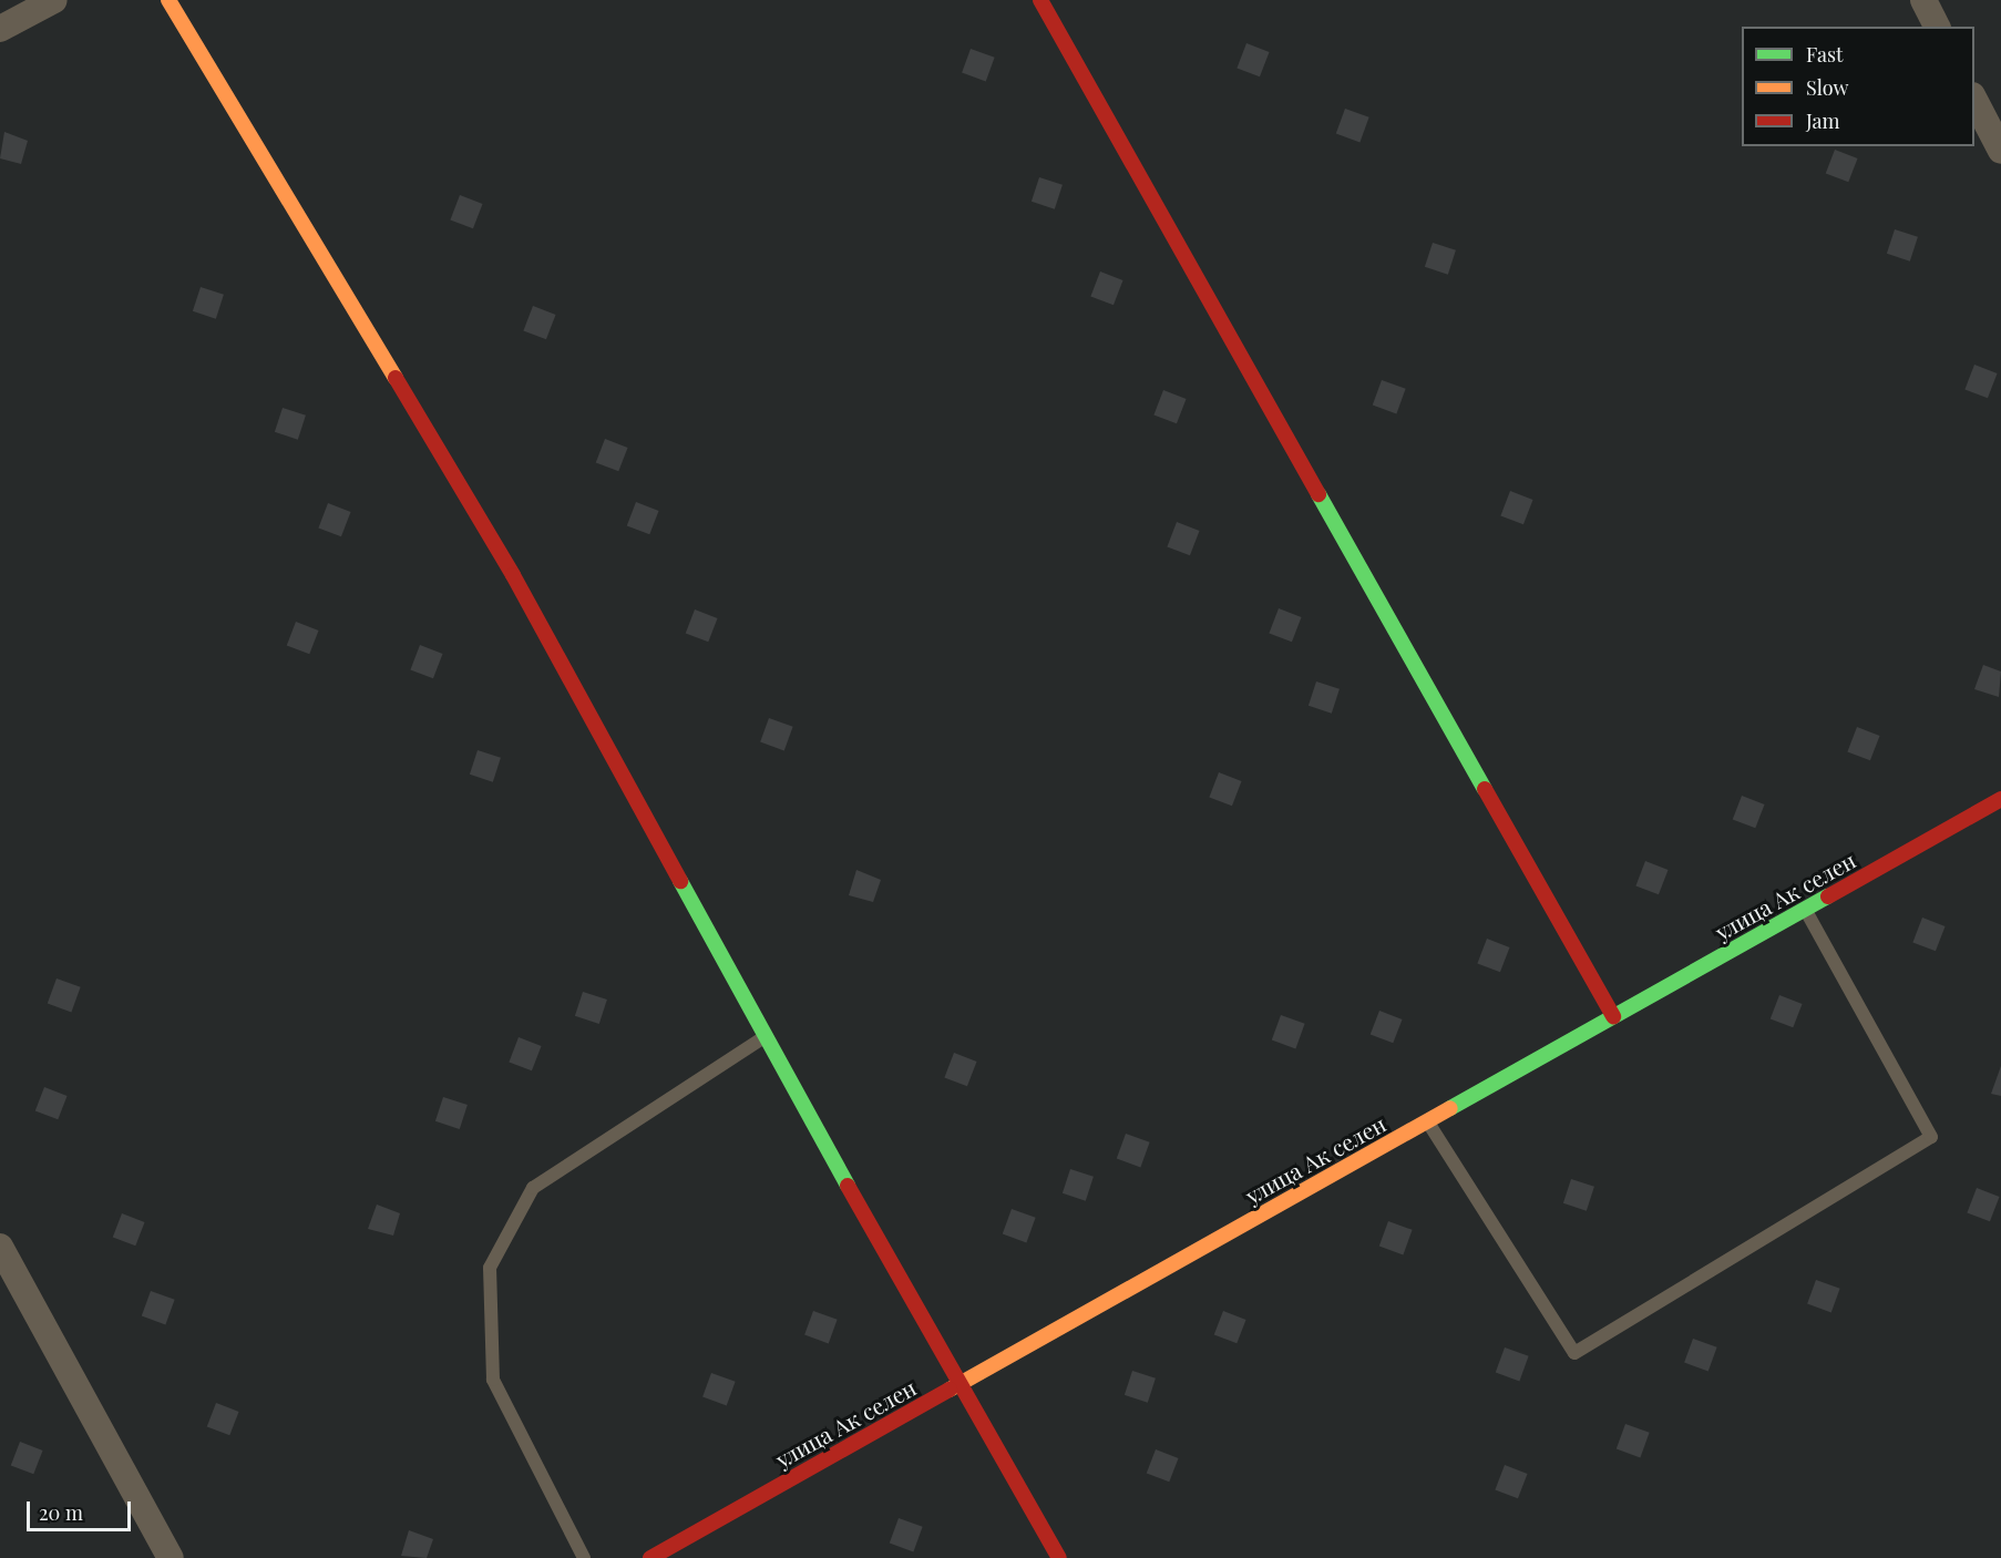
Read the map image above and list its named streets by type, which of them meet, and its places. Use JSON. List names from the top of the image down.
{
  "streets": {
    "street": ["улица Ак селен"]
  },
  "legend": ["Fast", "Slow", "Jam"],
  "scale_bar": "20 m"
}
